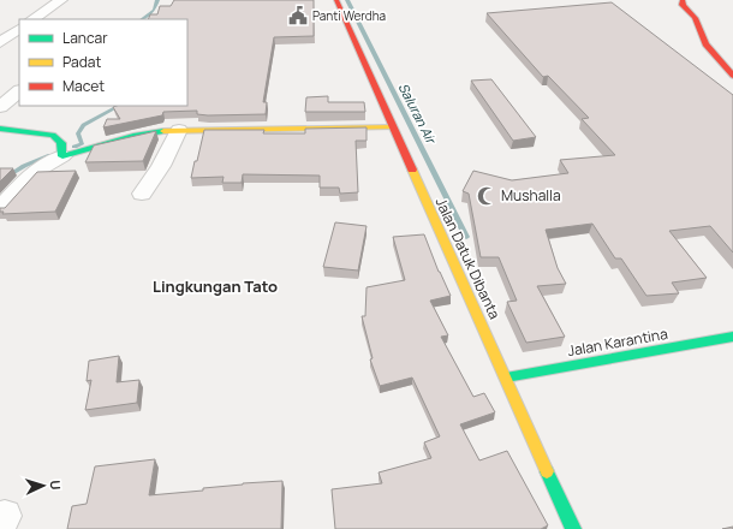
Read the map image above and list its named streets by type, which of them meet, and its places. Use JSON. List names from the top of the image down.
{
  "streets": {
    "street": ["Jalan Datuk Dibanta", "Jalan Karantina"]
  },
  "crossings": [
    ["Jalan Datuk Dibanta", "Jalan Karantina"]
  ],
  "districts": ["Lingkungan Tato"],
  "water": ["Saluran Air"],
  "places": {
    "public building": ["Panti Werdha"],
    "mosque": ["Mushalla"]
  },
  "legend": ["Lancar", "Padat", "Macet"],
  "north": "right"
}
